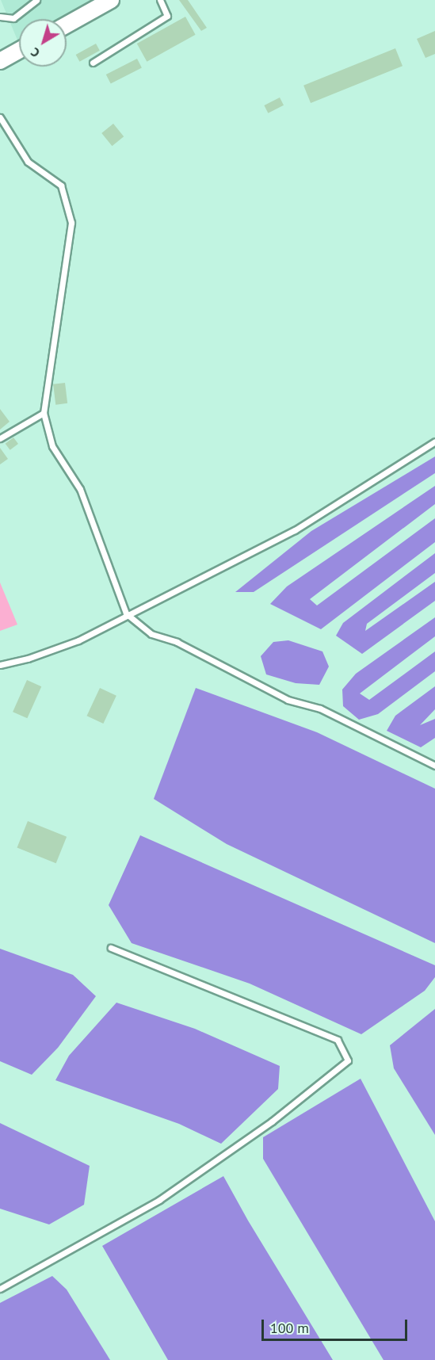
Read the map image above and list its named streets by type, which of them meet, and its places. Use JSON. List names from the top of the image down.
{
  "scale_bar": "100 m",
  "north": "bottom left"
}
